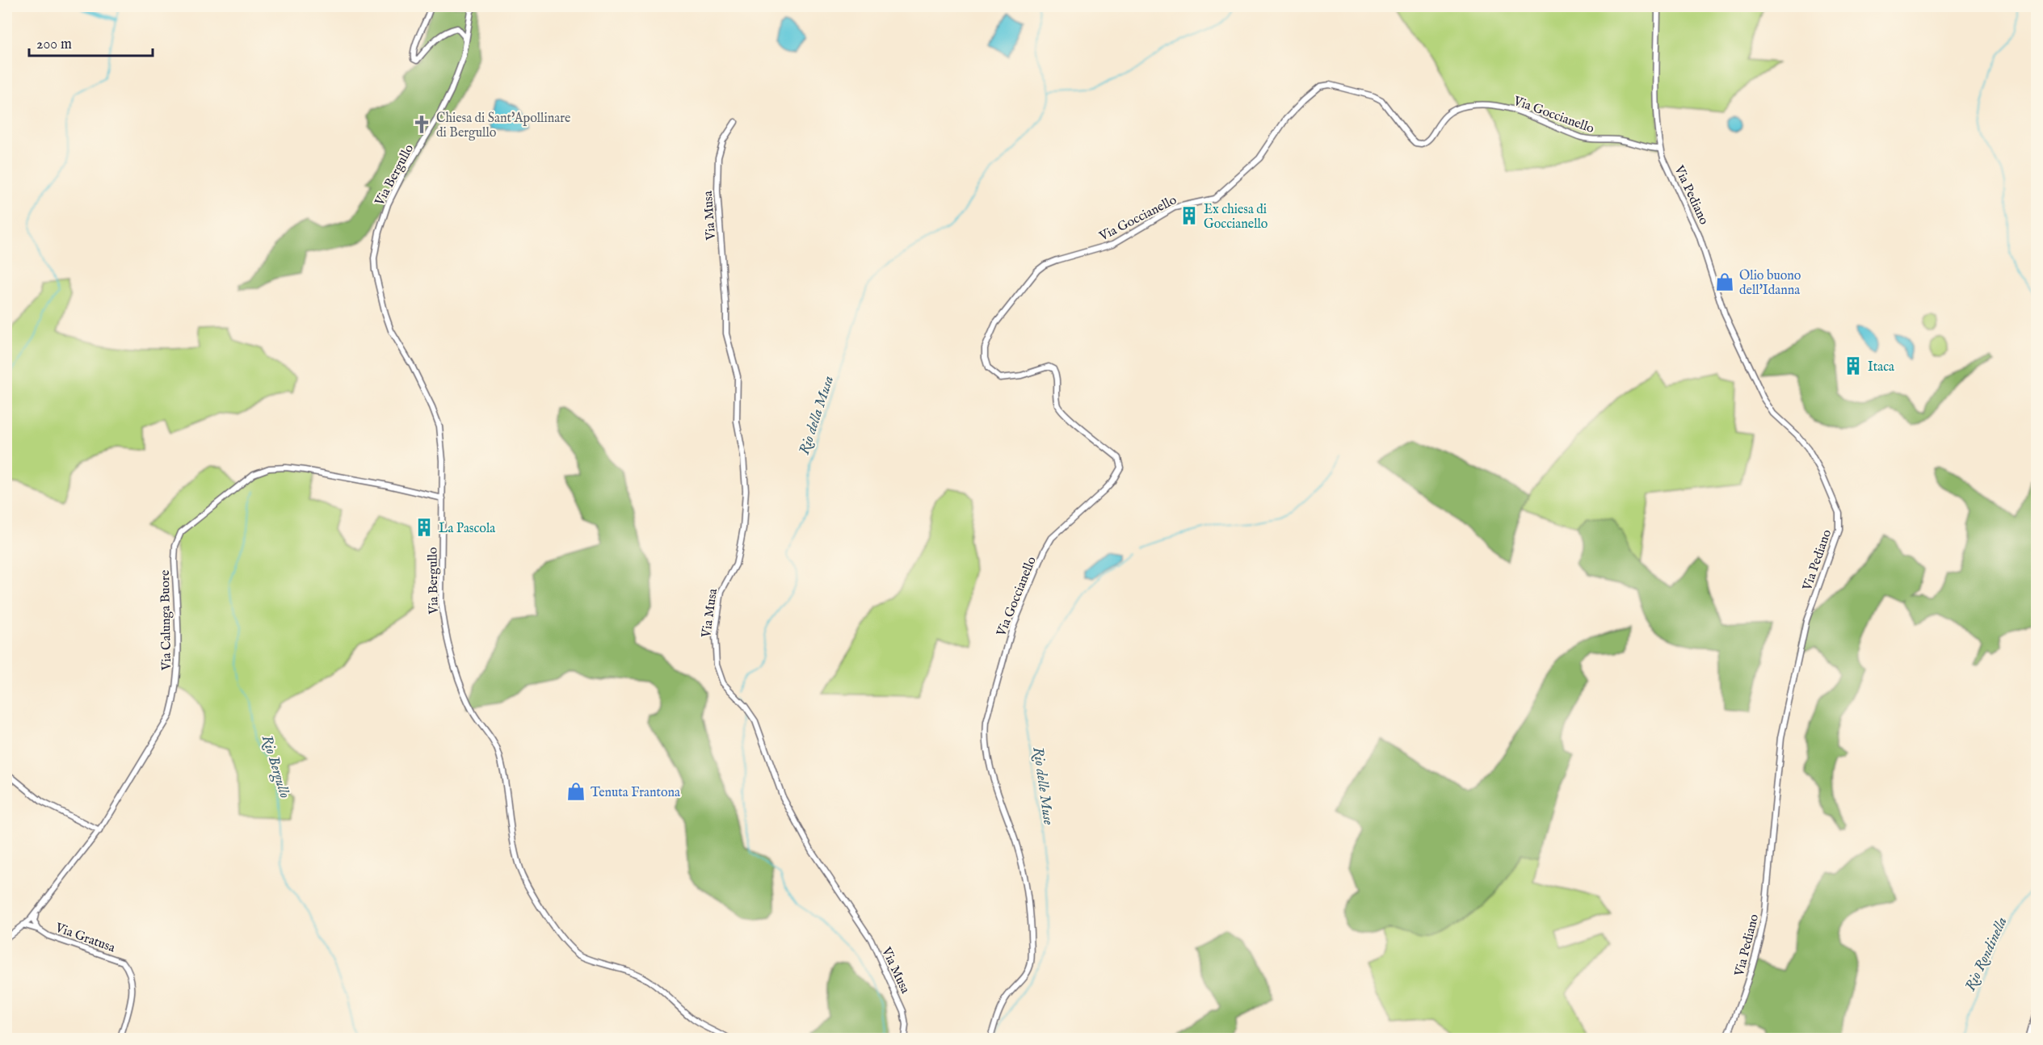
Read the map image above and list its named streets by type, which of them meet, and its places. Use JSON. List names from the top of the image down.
{
  "streets": {
    "street": [
      "Via Goccianello",
      "Via Bergullo",
      "Via Pediano",
      "Via Musa",
      "Via Calunga Buore",
      "Via Gratusa"
    ]
  },
  "crossings": [
    ["Via Goccianello", "Via Pediano"],
    ["Via Bergullo", "Via Calunga Buore"],
    ["Via Calunga Buore", "Via Gratusa"]
  ],
  "water": [
    "Rio della Musa",
    "Rio Bergullo",
    "Rio delle Muse",
    "Rio Rondinella"
  ],
  "places": {
    "church": ["Chiesa di Sant'Apollinare di Bergullo"],
    "building": ["Ex chiesa di Goccianello", "Itaca", "La Pascola"],
    "shop": ["Olio buono dell'Idanna", "Tenuta Frantona"]
  },
  "scale_bar": "200 m"
}
